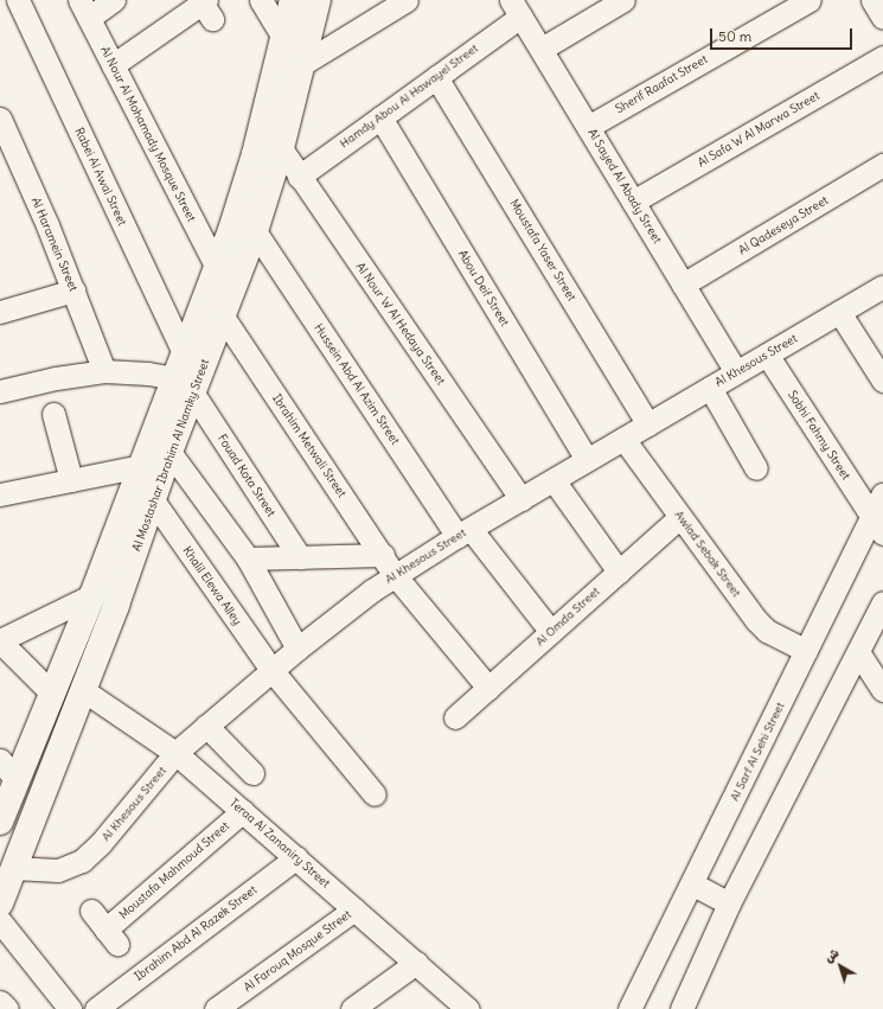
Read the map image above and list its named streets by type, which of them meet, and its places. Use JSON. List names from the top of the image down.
{
  "streets": {
    "main road": ["Al Mostashar Ibrahim Al Namky Street"],
    "street": [
      "Sherif Raafat Street",
      "Hamdy Abou Al Hawayel Street",
      "Al Safa W Al Marwa Street",
      "Al Nour Al Mohamady Mosque Street",
      "Rabei Al Awal Street",
      "Al Sayed Al Abady Street",
      "Al Qadeseya Street",
      "Al Haramein Street",
      "Moustafa Yaser Street",
      "Abou Deif Street",
      "Al Nour W Al Hedaya Street",
      "Al Khesous Street",
      "Hussein Abd Al Azim Street",
      "Sobhi Fahmy Street",
      "Ibrahim Metwali Street",
      "Fouad Kota Street",
      "Awlad Sebak Street",
      "Khalil Elewa Alley",
      "Al Omda Street",
      "Al Sarf Al Sehi Street",
      "Teraa Al Zananiry Street",
      "Moustafa Mahmoud Street",
      "Ibrahim Abd Al Razek Street",
      "Al Farouq Mosque Street"
    ]
  },
  "crossings": [
    ["Sherif Raafat Street", "Al Sayed Al Abady Street"],
    ["Hamdy Abou Al Hawayel Street", "Al Sayed Al Abady Street"],
    ["Hamdy Abou Al Hawayel Street", "Moustafa Yaser Street"],
    ["Hamdy Abou Al Hawayel Street", "Abou Deif Street"],
    ["Hamdy Abou Al Hawayel Street", "Al Nour W Al Hedaya Street"],
    ["Al Safa W Al Marwa Street", "Al Sayed Al Abady Street"],
    ["Al Nour Al Mohamady Mosque Street", "Al Mostashar Ibrahim Al Namky Street"],
    ["Rabei Al Awal Street", "Al Mostashar Ibrahim Al Namky Street"],
    ["Al Sayed Al Abady Street", "Al Qadeseya Street"],
    ["Al Sayed Al Abady Street", "Al Khesous Street"],
    ["Moustafa Yaser Street", "Al Khesous Street"],
    ["Abou Deif Street", "Al Khesous Street"],
    ["Al Nour W Al Hedaya Street", "Al Khesous Street"],
    ["Al Nour W Al Hedaya Street", "Al Mostashar Ibrahim Al Namky Street"],
    ["Al Khesous Street", "Hussein Abd Al Azim Street"],
    ["Al Khesous Street", "Sobhi Fahmy Street"],
    ["Al Khesous Street", "Ibrahim Metwali Street"],
    ["Al Khesous Street", "Al Mostashar Ibrahim Al Namky Street"],
    ["Al Khesous Street", "Awlad Sebak Street"],
    ["Al Khesous Street", "Khalil Elewa Alley"],
    ["Al Khesous Street", "Teraa Al Zananiry Street"],
    ["Hussein Abd Al Azim Street", "Al Mostashar Ibrahim Al Namky Street"],
    ["Hussein Abd Al Azim Street", "Al Omda Street"],
    ["Sobhi Fahmy Street", "Al Sarf Al Sehi Street"],
    ["Ibrahim Metwali Street", "Al Mostashar Ibrahim Al Namky Street"],
    ["Ibrahim Metwali Street", "Al Omda Street"],
    ["Al Mostashar Ibrahim Al Namky Street", "Fouad Kota Street"],
    ["Al Mostashar Ibrahim Al Namky Street", "Khalil Elewa Alley"],
    ["Al Mostashar Ibrahim Al Namky Street", "Teraa Al Zananiry Street"],
    ["Awlad Sebak Street", "Al Omda Street"],
    ["Awlad Sebak Street", "Al Sarf Al Sehi Street"],
    ["Teraa Al Zananiry Street", "Moustafa Mahmoud Street"],
    ["Teraa Al Zananiry Street", "Ibrahim Abd Al Razek Street"],
    ["Teraa Al Zananiry Street", "Al Farouq Mosque Street"]
  ],
  "scale_bar": "50 m",
  "north": "top left"
}
